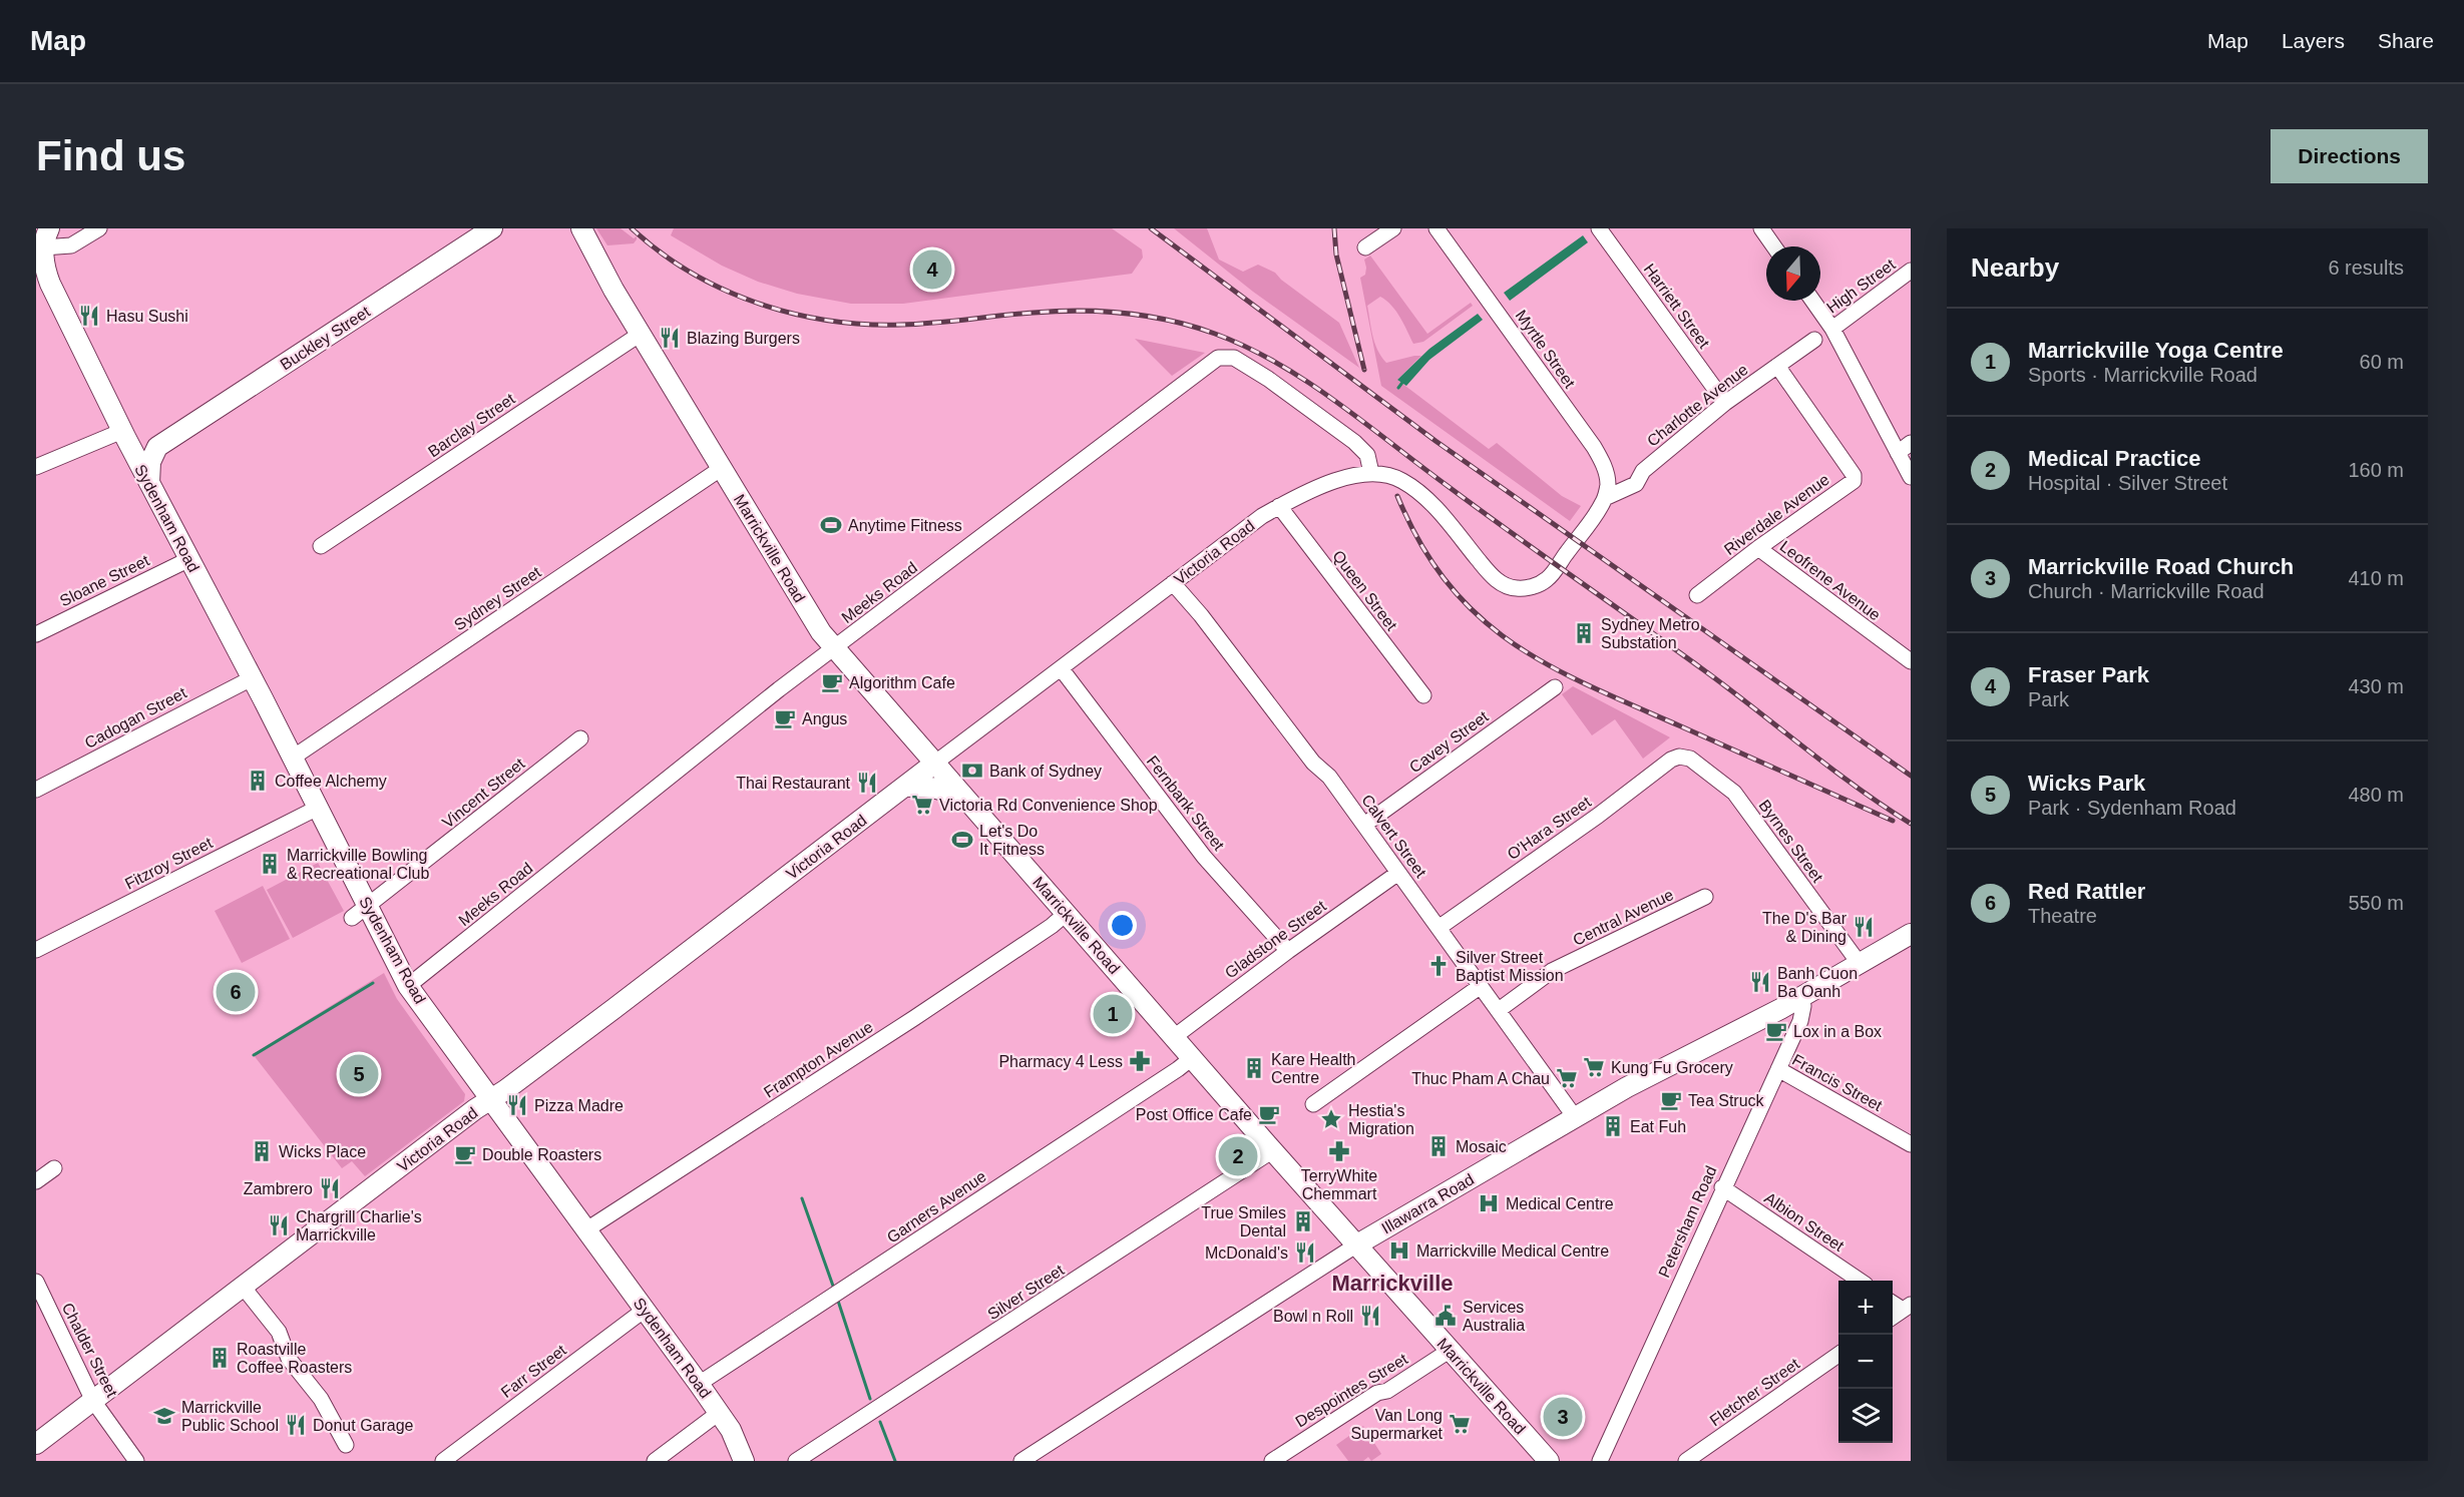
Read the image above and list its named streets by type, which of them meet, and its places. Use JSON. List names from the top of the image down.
{
  "streets": {
    "main road": [
      "Buckley Street",
      "Sydenham Road",
      "Marrickville Road",
      "Victoria Road",
      "Illawarra Road"
    ],
    "street": [
      "High Street",
      "Harriett Street",
      "Myrtle Street",
      "Charlotte Avenue",
      "Barclay Street",
      "Riverdale Avenue",
      "Sloane Street",
      "Leofrene Avenue",
      "Queen Street",
      "Meeks Road",
      "Sydney Street",
      "Cadogan Street",
      "Cavey Street",
      "Vincent Street",
      "Fernbank Street",
      "O'Hara Street",
      "Calvert Street",
      "Byrnes Street",
      "Fitzroy Street",
      "Central Avenue",
      "Gladstone Street",
      "Frampton Avenue",
      "Francis Street",
      "Garners Avenue",
      "Petersham Road",
      "Albion Street",
      "Silver Street",
      "Chalder Street",
      "Farr Street",
      "Despointes Street",
      "Fletcher Street"
    ]
  },
  "crossings": [
    ["Harriett Street", "Charlotte Avenue"],
    ["Myrtle Street", "Charlotte Avenue"],
    ["Myrtle Street", "Victoria Road"],
    ["Charlotte Avenue", "Riverdale Avenue"],
    ["Charlotte Avenue", "Victoria Road"],
    ["Barclay Street", "Marrickville Road"],
    ["Riverdale Avenue", "Leofrene Avenue"],
    ["Sydenham Road", "Victoria Road"],
    ["Sydenham Road", "Sloane Street"],
    ["Sydenham Road", "Meeks Road"],
    ["Sydenham Road", "Sydney Street"],
    ["Sydenham Road", "Cadogan Street"],
    ["Sydenham Road", "Vincent Street"],
    ["Sydenham Road", "Fitzroy Street"],
    ["Sydenham Road", "Frampton Avenue"],
    ["Sydenham Road", "Garners Avenue"],
    ["Sydenham Road", "Farr Street"],
    ["Marrickville Road", "Victoria Road"],
    ["Marrickville Road", "Meeks Road"],
    ["Marrickville Road", "Sydney Street"],
    ["Marrickville Road", "Gladstone Street"],
    ["Marrickville Road", "Frampton Avenue"],
    ["Marrickville Road", "Illawarra Road"],
    ["Marrickville Road", "Garners Avenue"],
    ["Marrickville Road", "Silver Street"],
    ["Marrickville Road", "Despointes Street"],
    ["Victoria Road", "Queen Street"],
    ["Victoria Road", "Meeks Road"],
    ["Victoria Road", "Fernbank Street"],
    ["Victoria Road", "Calvert Street"],
    ["Victoria Road", "Chalder Street"],
    ["Cavey Street", "Calvert Street"],
    ["Fernbank Street", "Gladstone Street"],
    ["O'Hara Street", "Calvert Street"],
    ["O'Hara Street", "Byrnes Street"],
    ["Calvert Street", "Central Avenue"],
    ["Calvert Street", "Gladstone Street"],
    ["Calvert Street", "Illawarra Road"],
    ["Byrnes Street", "Illawarra Road"],
    ["Francis Street", "Petersham Road"],
    ["Illawarra Road", "Petersham Road"],
    ["Petersham Road", "Albion Street"]
  ],
  "districts": ["Marrickville"],
  "places": {
    "restaurant": [
      "Hasu Sushi",
      "Blazing Burgers",
      "Thai Restaurant",
      "The D's Bar & Dining",
      "Banh Cuon Ba Oanh",
      "Pizza Madre",
      "Zambrero",
      "Chargrill Charlie's Marrickville",
      "McDonald's",
      "Bowl n Roll",
      "Donut Garage"
    ],
    "sports": ["Anytime Fitness", "Let's Do It Fitness"],
    "building": [
      "Sydney Metro Substation",
      "Coffee Alchemy",
      "Marrickville Bowling & Recreational Club",
      "Kare Health Centre",
      "Eat Fuh",
      "Mosaic",
      "Wicks Place",
      "True Smiles Dental",
      "Roastville Coffee Roasters"
    ],
    "cafe": [
      "Algorithm Cafe",
      "Angus",
      "Lox in a Box",
      "Tea Struck",
      "Post Office Cafe",
      "Double Roasters"
    ],
    "bank": ["Bank of Sydney"],
    "supermarket": [
      "Victoria Rd Convenience Shop",
      "Kung Fu Grocery",
      "Thuc Pham A Chau",
      "Van Long Supermarket"
    ],
    "church": ["Silver Street Baptist Mission"],
    "pharmacy": ["Pharmacy 4 Less", "TerryWhite Chemmart"],
    "place": ["Hestia's Migration"],
    "hospital": ["Medical Centre", "Marrickville Medical Centre"],
    "public building": ["Services Australia"],
    "school or university": ["Marrickville Public School"]
  },
  "north": "bottom",
  "page": {
    "header": "Map",
    "nav": ["Map", "Layers", "Share"],
    "buttons": "Directions",
    "title": "Find us",
    "heading": ["Nearby", "6 results"],
    "pins": [
      "4",
      "6",
      "1",
      "5",
      "2",
      "3"
    ],
    "list": [
      {
        "mark": "1",
        "name": "Marrickville Yoga Centre",
        "note": "Sports · Marrickville Road",
        "value": "60 m"
      },
      {
        "mark": "2",
        "name": "Medical Practice",
        "note": "Hospital · Silver Street",
        "value": "160 m"
      },
      {
        "mark": "3",
        "name": "Marrickville Road Church",
        "note": "Church · Marrickville Road",
        "value": "410 m"
      },
      {
        "mark": "4",
        "name": "Fraser Park",
        "note": "Park",
        "value": "430 m"
      },
      {
        "mark": "5",
        "name": "Wicks Park",
        "note": "Park · Sydenham Road",
        "value": "480 m"
      },
      {
        "mark": "6",
        "name": "Red Rattler",
        "note": "Theatre",
        "value": "550 m"
      }
    ],
    "map_buttons": ["+", "−"]
  }
}
